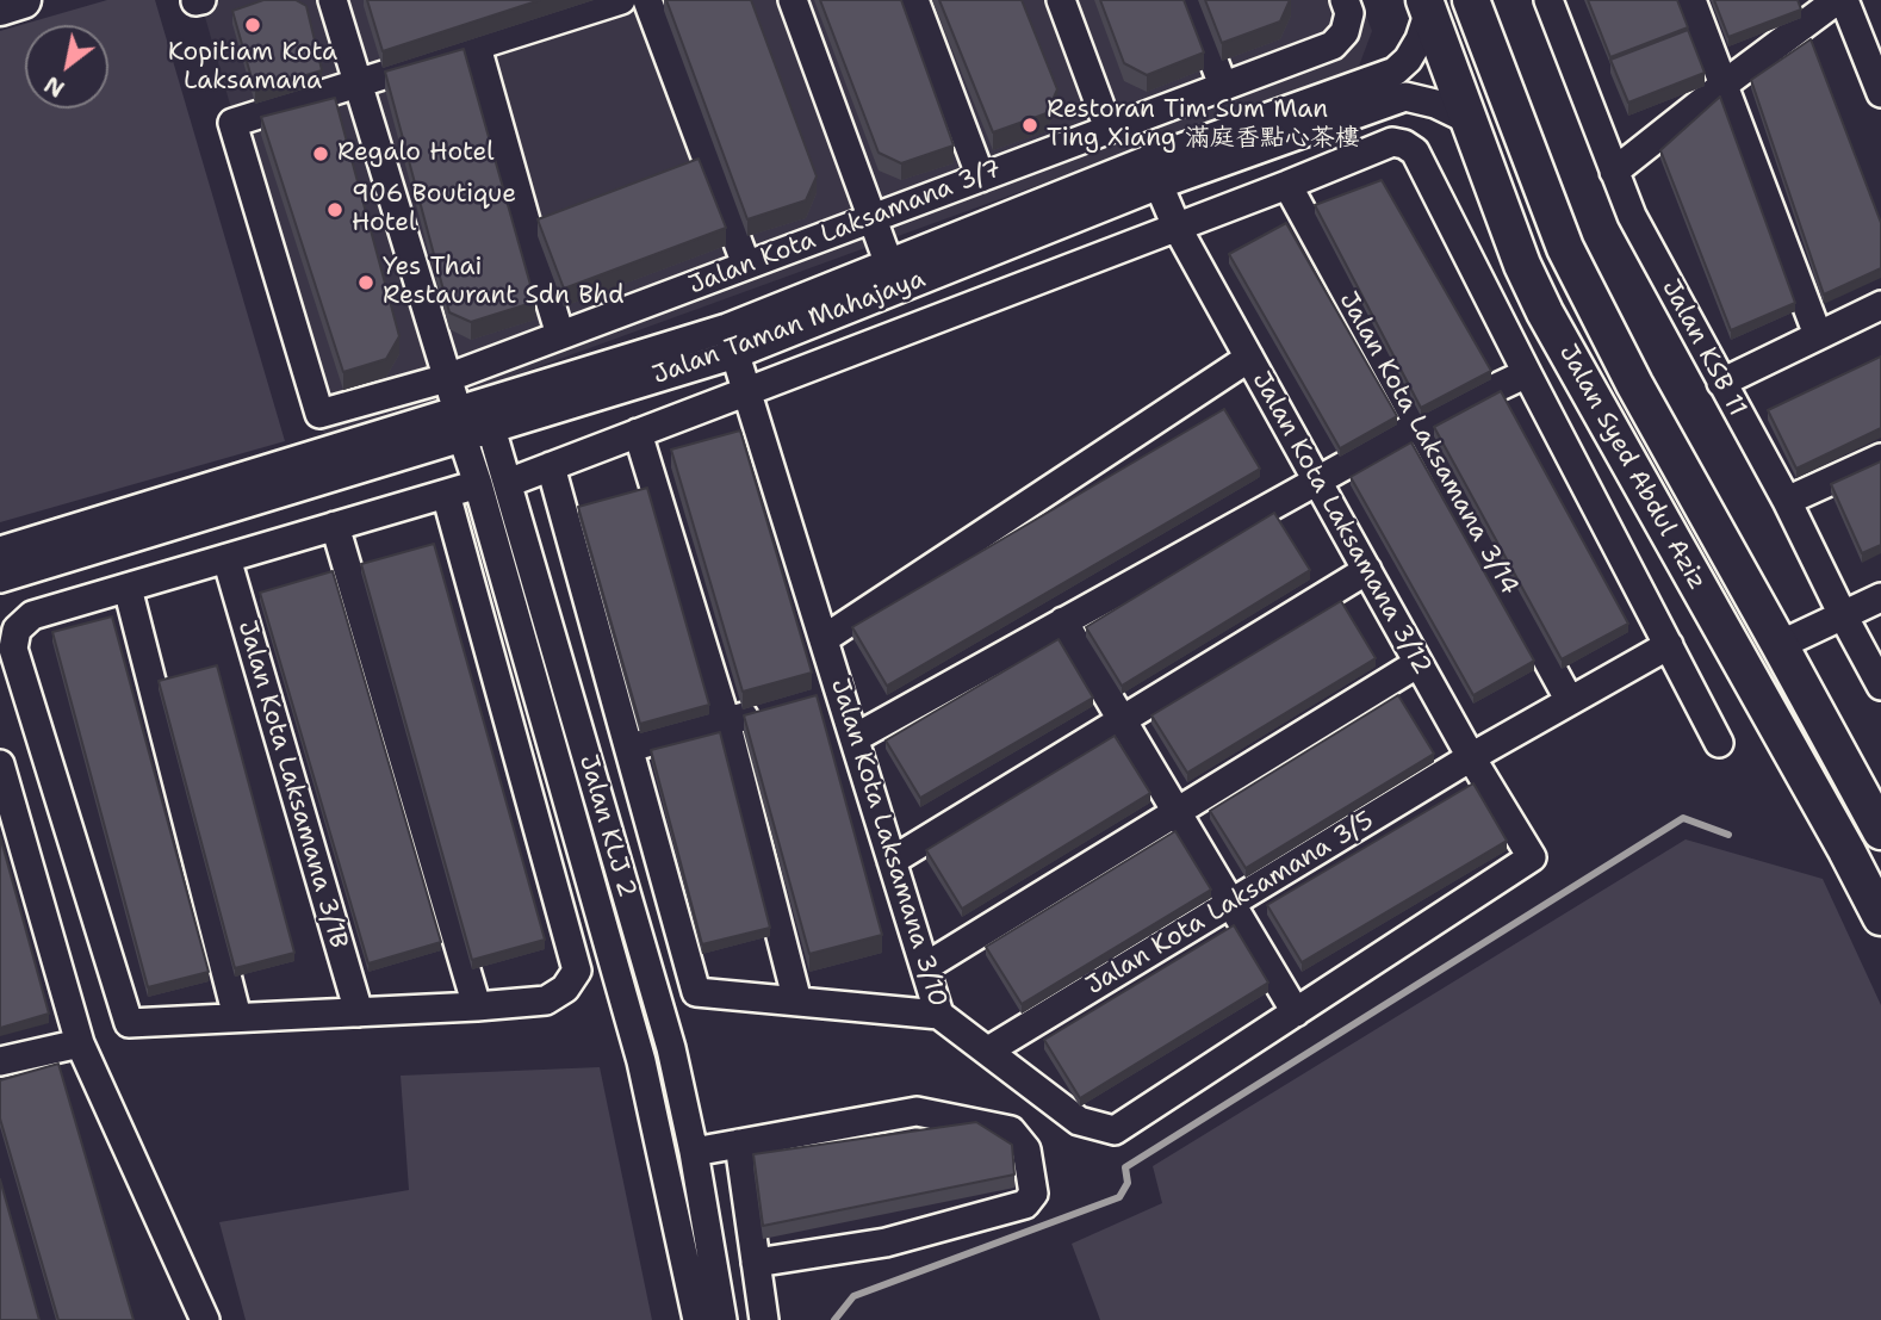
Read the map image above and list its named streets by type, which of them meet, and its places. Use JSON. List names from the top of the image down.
{
  "streets": {
    "main road": ["Jalan Syed Abdul Aziz"],
    "street": [
      "Jalan Kota Laksamana 3/7",
      "Jalan Taman Mahajaya",
      "Jalan KSB 11",
      "Jalan Kota Laksamana 3/14",
      "Jalan Kota Laksamana 3/12",
      "Jalan Kota Laksamana 3/1B",
      "Jalan KLJ 2",
      "Jalan Kota Laksamana 3/10",
      "Jalan Kota Laksamana 3/5"
    ]
  },
  "crossings": [
    ["Jalan Taman Mahajaya", "Jalan Syed Abdul Aziz"],
    ["Jalan Taman Mahajaya", "Jalan Kota Laksamana 3/12"],
    ["Jalan Taman Mahajaya", "Jalan KLJ 2"],
    ["Jalan Taman Mahajaya", "Jalan Kota Laksamana 3/10"],
    ["Jalan Kota Laksamana 3/14", "Jalan Kota Laksamana 3/5"],
    ["Jalan Kota Laksamana 3/12", "Jalan Kota Laksamana 3/10"],
    ["Jalan Kota Laksamana 3/12", "Jalan Kota Laksamana 3/5"],
    ["Jalan Kota Laksamana 3/10", "Jalan Kota Laksamana 3/5"]
  ],
  "places": [
    "Kopitiam Kota Laksamana",
    "Restoran Tim Sum Man Ting Xiang 滿庭香點心茶樓",
    "Regalo Hotel",
    "906 Boutique Hotel",
    "Yes Thai Restaurant Sdn Bhd"
  ],
  "north": "bottom left"
}
